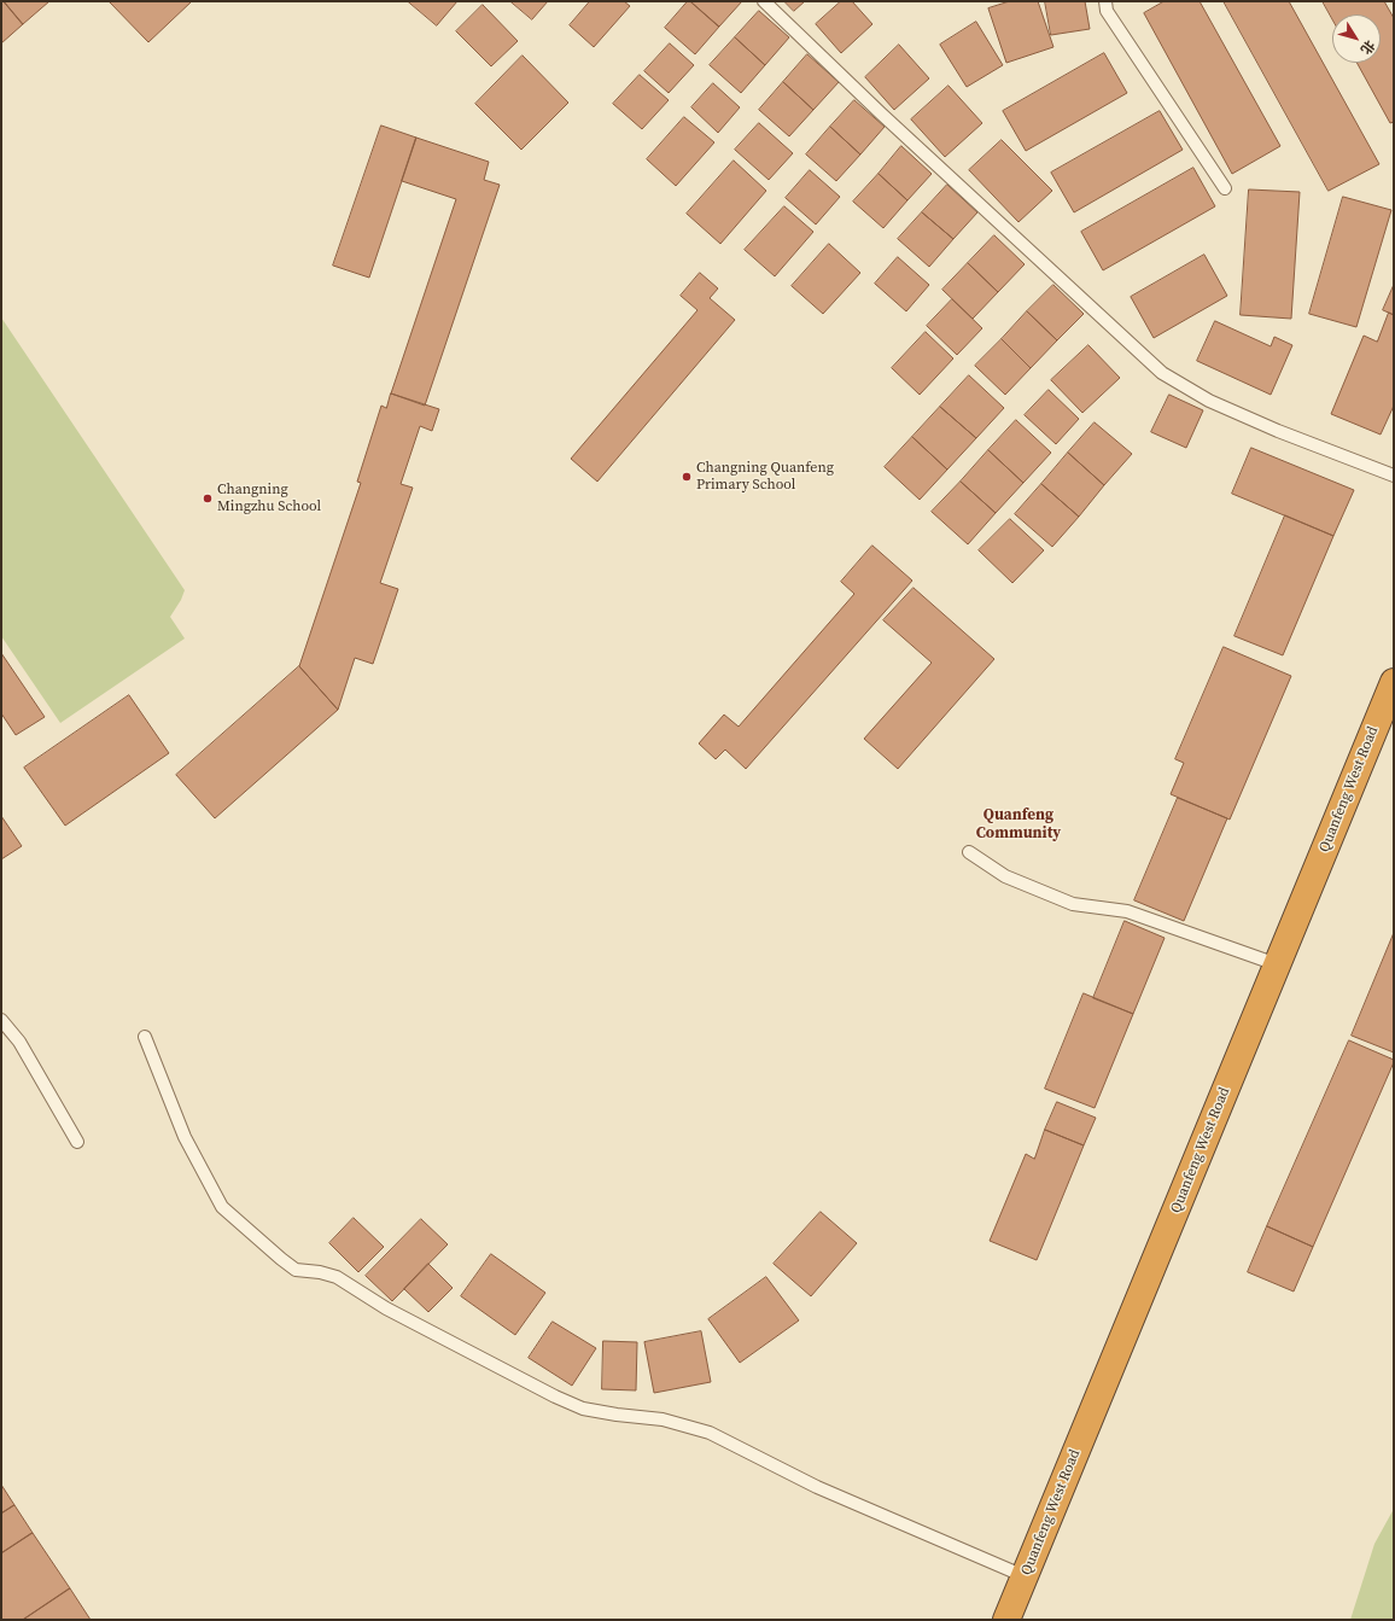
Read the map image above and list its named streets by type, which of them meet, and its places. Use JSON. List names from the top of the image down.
{
  "streets": {
    "highway": ["Quanfeng West Road"]
  },
  "districts": ["Quanfeng Community"],
  "places": ["Changning Quanfeng Primary School", "Changning Mingzhu School"],
  "north": "bottom right"
}
